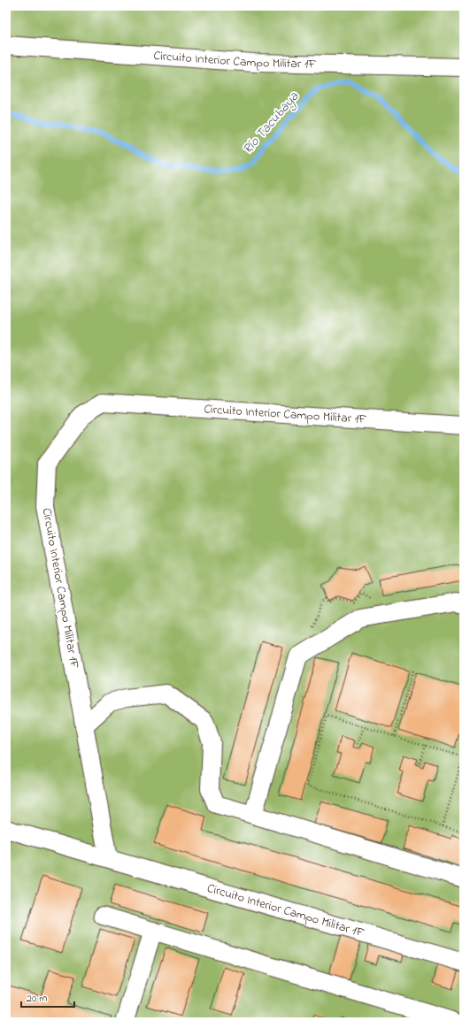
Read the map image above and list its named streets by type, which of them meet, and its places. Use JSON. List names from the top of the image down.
{
  "streets": {
    "street": ["Circuito Interior Campo Militar 1F"]
  },
  "water": ["Río Tacubaya"],
  "scale_bar": "20 m"
}
